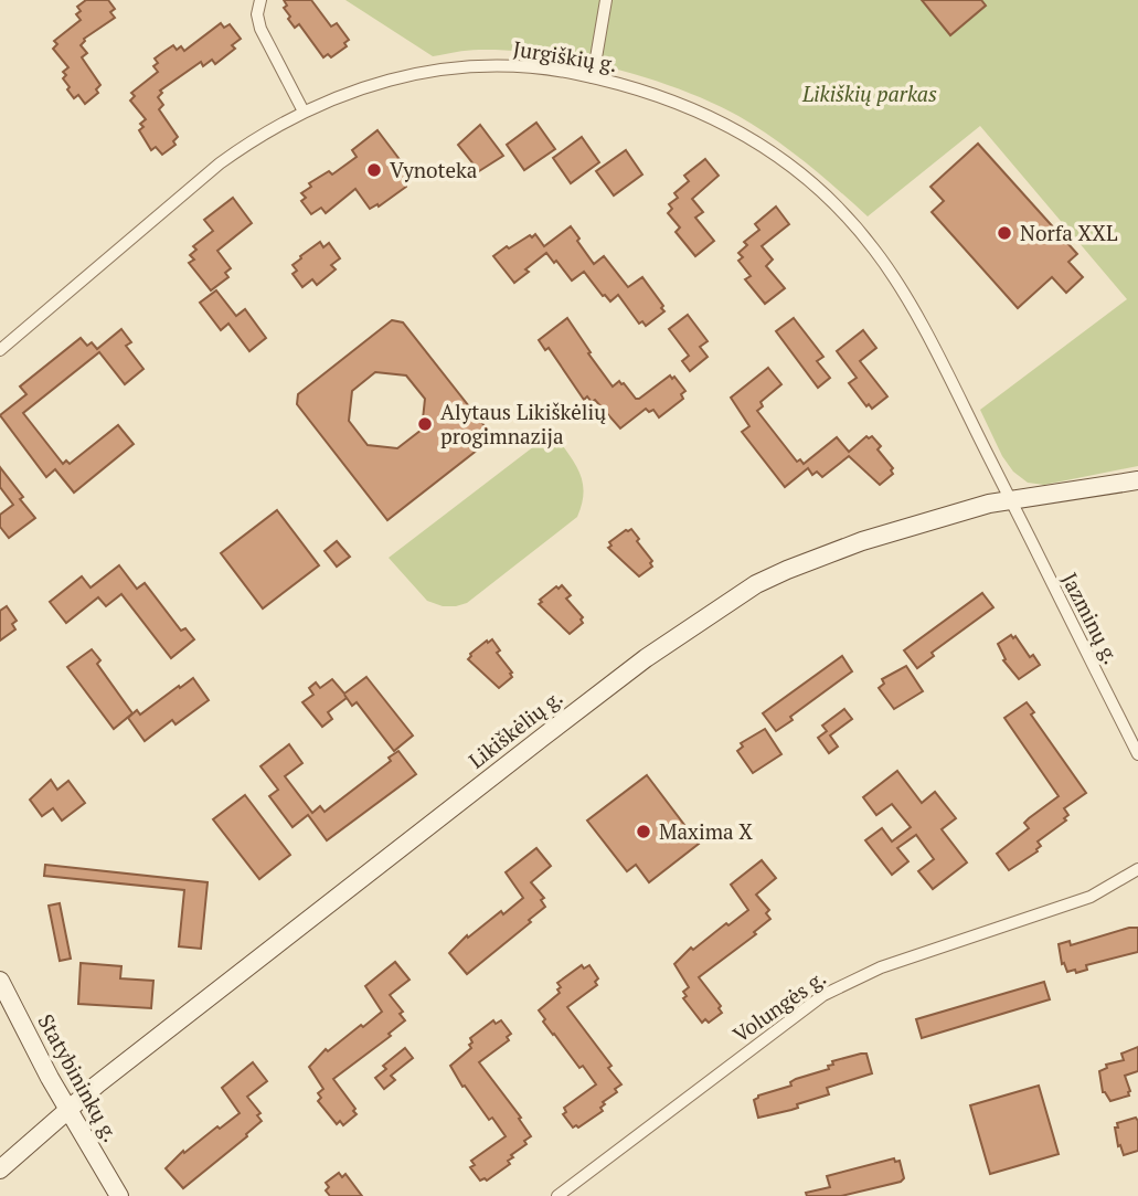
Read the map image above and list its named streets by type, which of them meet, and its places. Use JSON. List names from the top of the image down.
{
  "streets": {
    "street": [
      "Jurgiškių g.",
      "Jazminų g.",
      "Likiškėlių g.",
      "Volungės g.",
      "Statybininkų g."
    ]
  },
  "crossings": [
    ["Jurgiškių g.", "Jazminų g."],
    ["Jurgiškių g.", "Likiškėlių g."],
    ["Jazminų g.", "Likiškėlių g."],
    ["Likiškėlių g.", "Statybininkų g."]
  ],
  "parks": ["Likiškių parkas"],
  "places": [
    "Vynoteka",
    "Norfa XXL",
    "Alytaus Likiškėlių progimnazija",
    "Maxima X"
  ]
}
